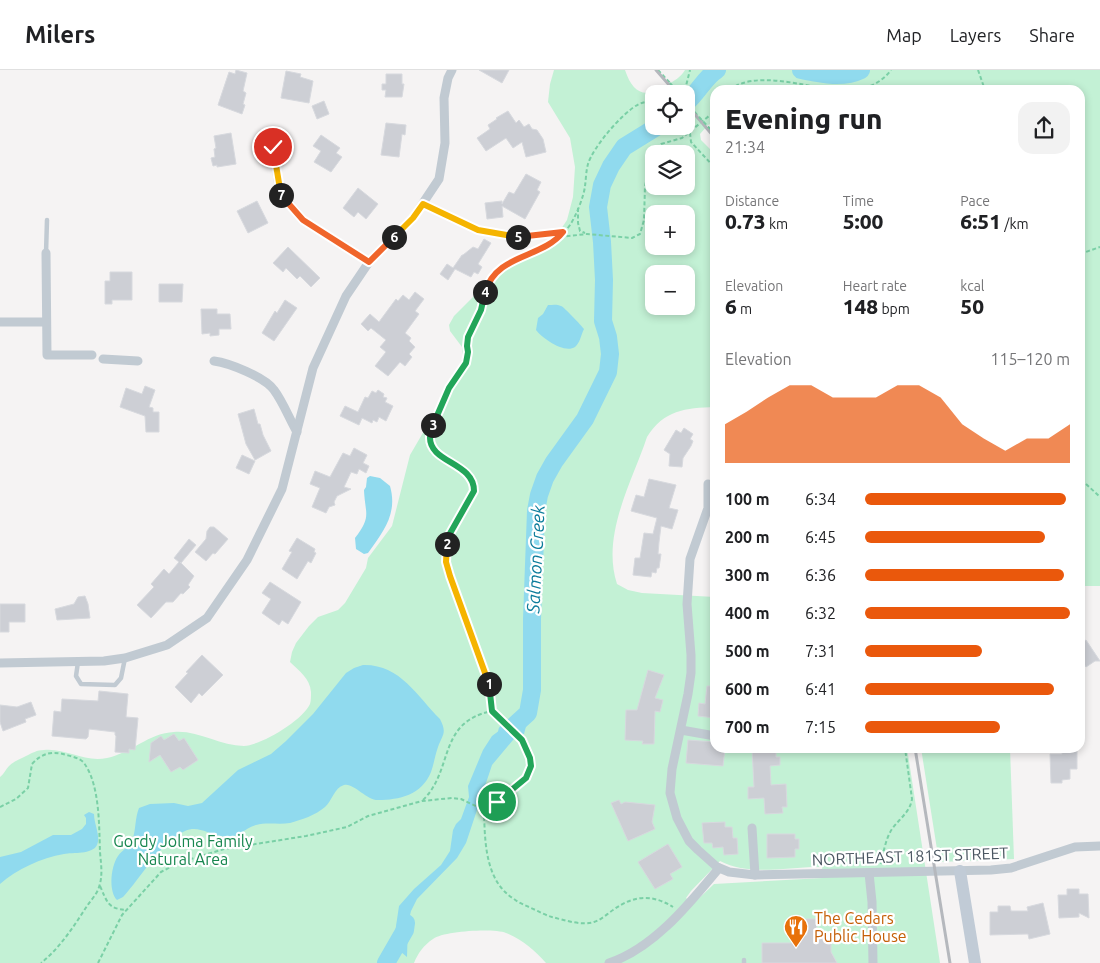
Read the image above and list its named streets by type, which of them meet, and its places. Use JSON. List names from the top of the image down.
{
  "streets": {
    "street": ["NORTHEAST 181ST STREET"]
  },
  "water": ["Salmon Creek"],
  "parks": ["Gordy Jolma Family Natural Area"],
  "places": {
    "restaurant": ["The Cedars Public House"]
  },
  "page": {
    "header": "Milers",
    "nav": ["Map", "Layers", "Share"],
    "map_buttons": ["+", "−"],
    "heading": ["Evening run", "21:34"],
    "stats": [
      ["Distance", "0.73 km"],
      ["Time", "5:00"],
      ["Pace", "6:51 /km"],
      ["Elevation", "6 m"],
      ["Heart rate", "148 bpm"],
      ["kcal", "50"]
    ],
    "pins": [
      "7",
      "5",
      "6",
      "4",
      "3",
      "2",
      "1"
    ],
    "chart": ["Elevation", "115–120 m"],
    "list": [
      {
        "name": "100 m",
        "note": "6:34"
      },
      {
        "name": "200 m",
        "note": "6:45"
      },
      {
        "name": "300 m",
        "note": "6:36"
      },
      {
        "name": "400 m",
        "note": "6:32"
      },
      {
        "name": "500 m",
        "note": "7:31"
      },
      {
        "name": "600 m",
        "note": "6:41"
      },
      {
        "name": "700 m",
        "note": "7:15"
      }
    ]
  }
}
